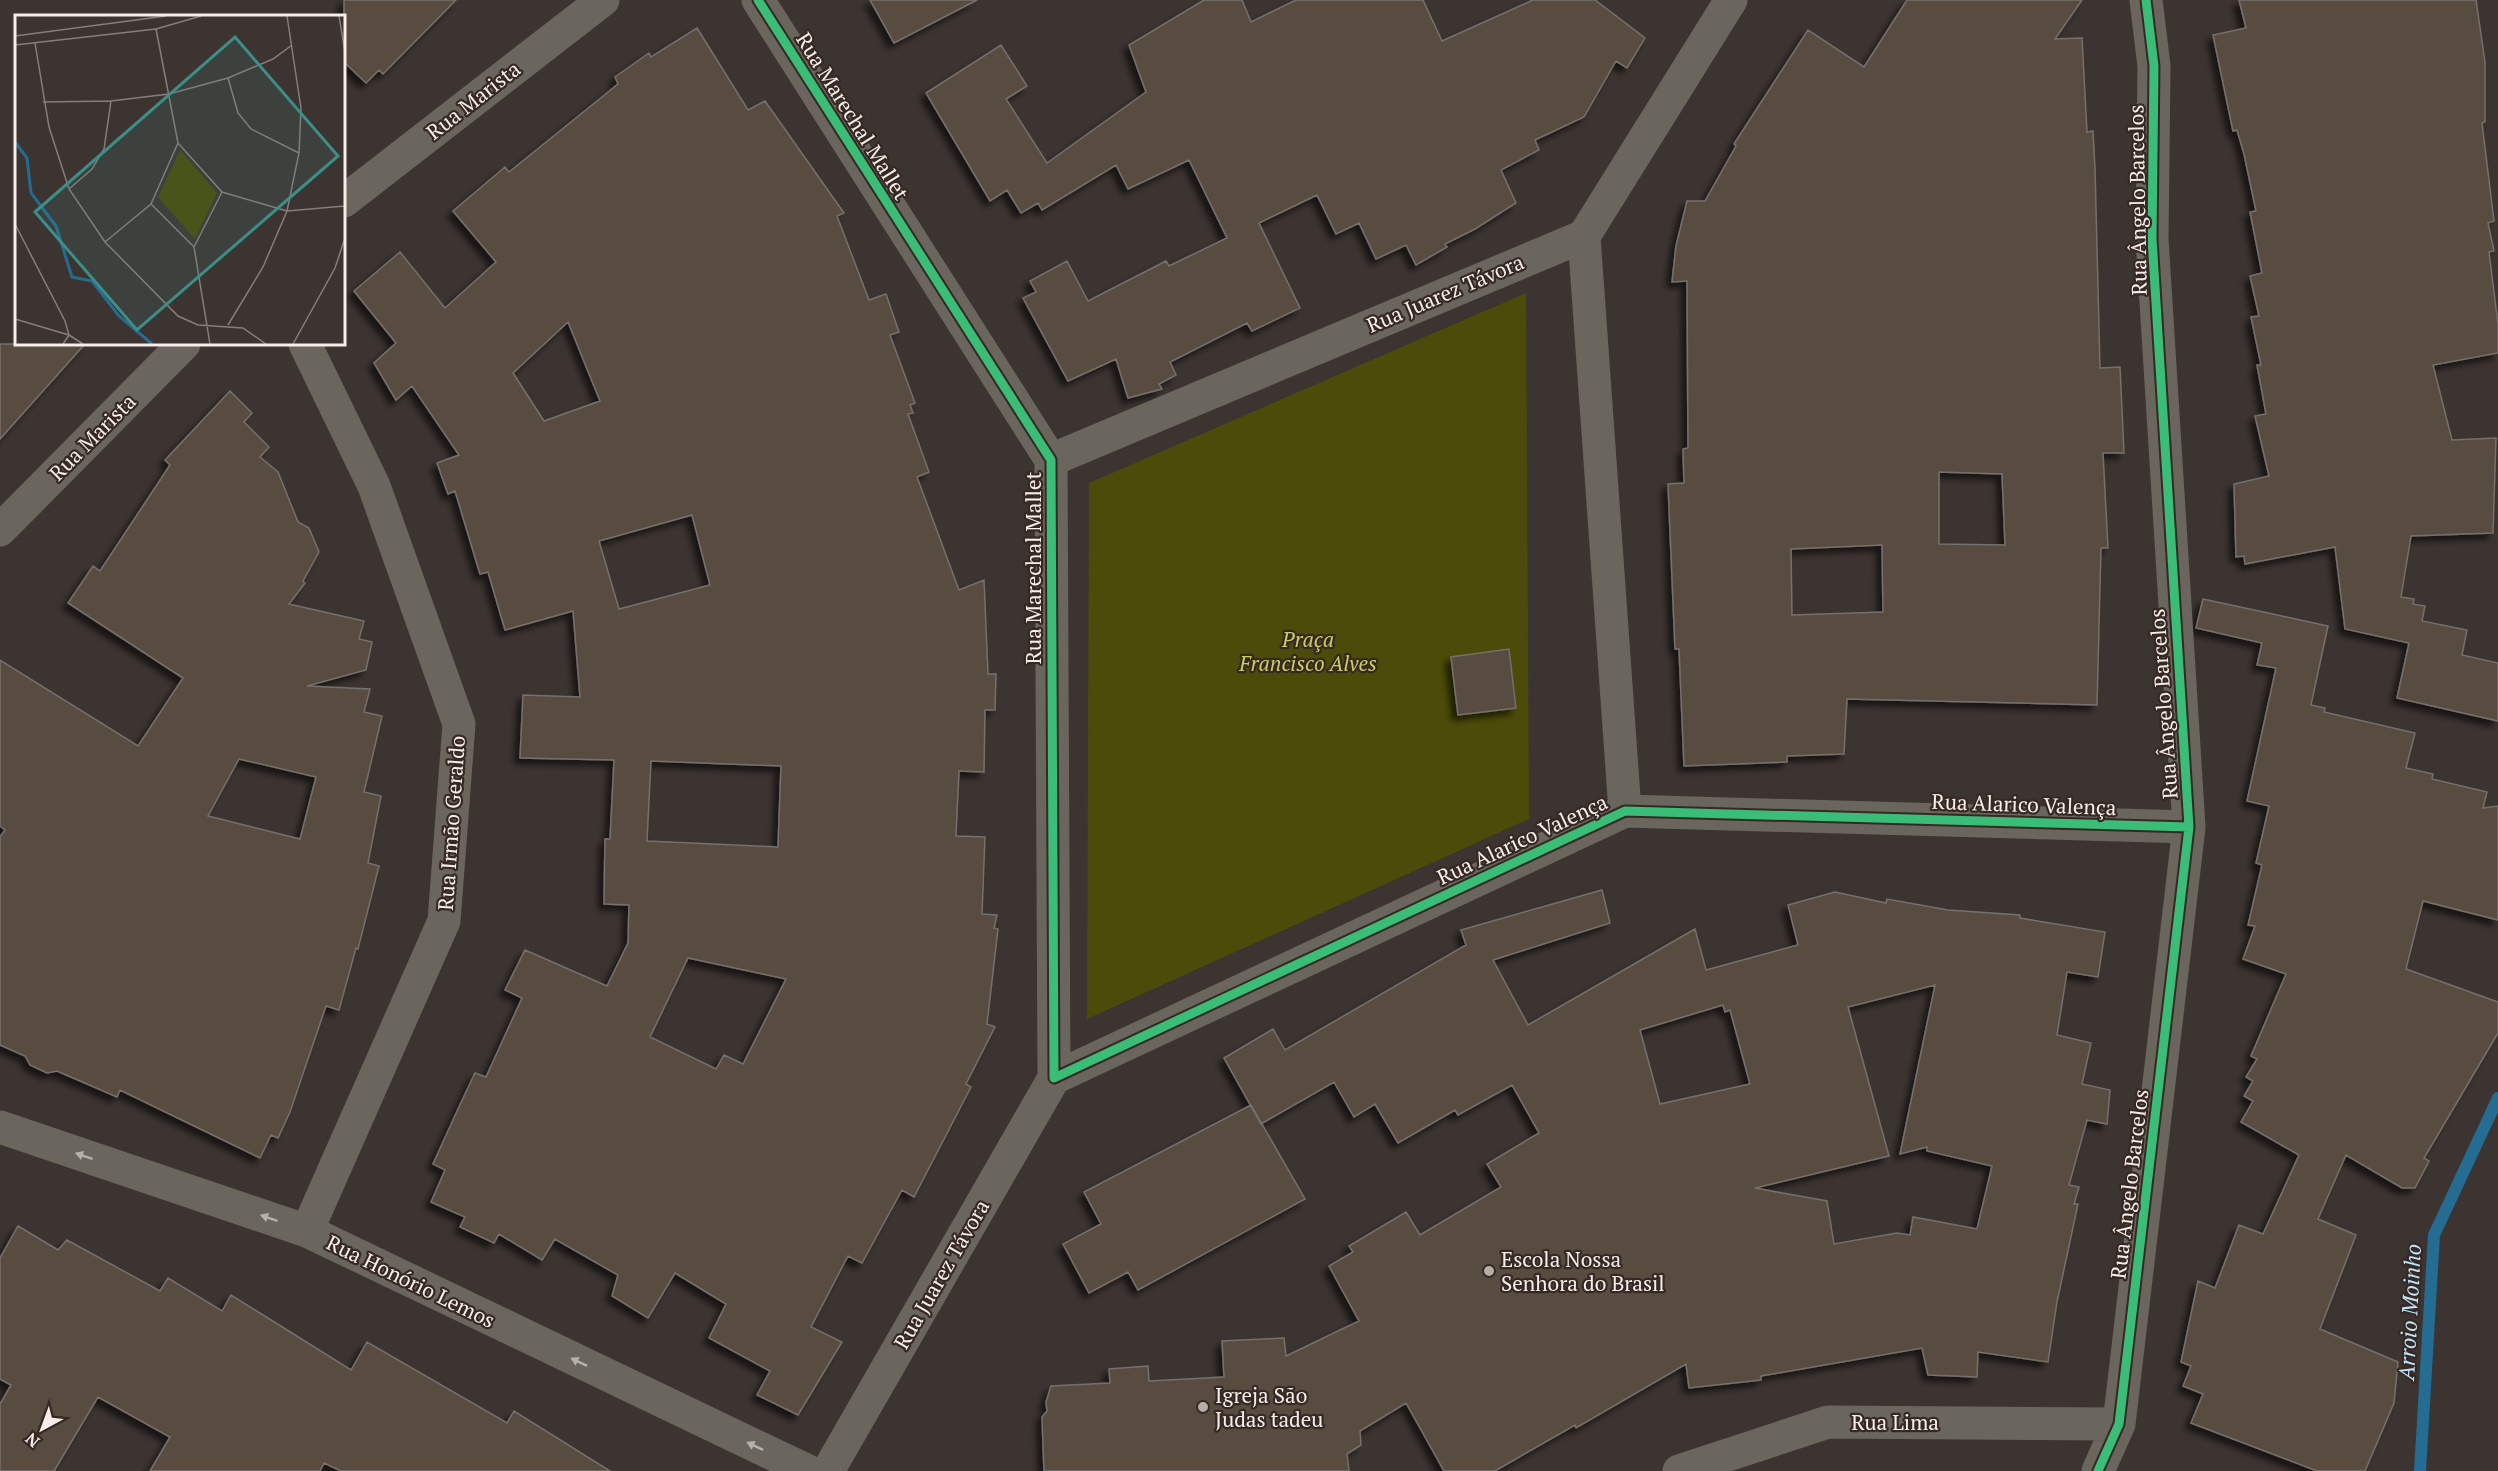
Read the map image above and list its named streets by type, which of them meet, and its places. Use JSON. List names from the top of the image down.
{
  "streets": {
    "street": [
      "Rua Marista",
      "Rua Marechal Mallet",
      "Rua Ângelo Barcelos",
      "Rua Juarez Távora",
      "Rua Alarico Valença",
      "Rua Irmão Geraldo",
      "Rua Honório Lemos",
      "Rua Lima"
    ]
  },
  "crossings": [
    ["Rua Marechal Mallet", "Rua Juarez Távora"],
    ["Rua Marechal Mallet", "Rua Alarico Valença"],
    ["Rua Ângelo Barcelos", "Rua Alarico Valença"],
    ["Rua Ângelo Barcelos", "Rua Lima"],
    ["Rua Juarez Távora", "Rua Alarico Valença"],
    ["Rua Irmão Geraldo", "Rua Honório Lemos"]
  ],
  "one_way": ["Rua Honório Lemos"],
  "water": ["Arroio Moinho"],
  "parks": ["Praça Francisco Alves"],
  "places": ["Escola Nossa Senhora do Brasil", "Igreja São Judas tadeu"],
  "north": "bottom left"
}
